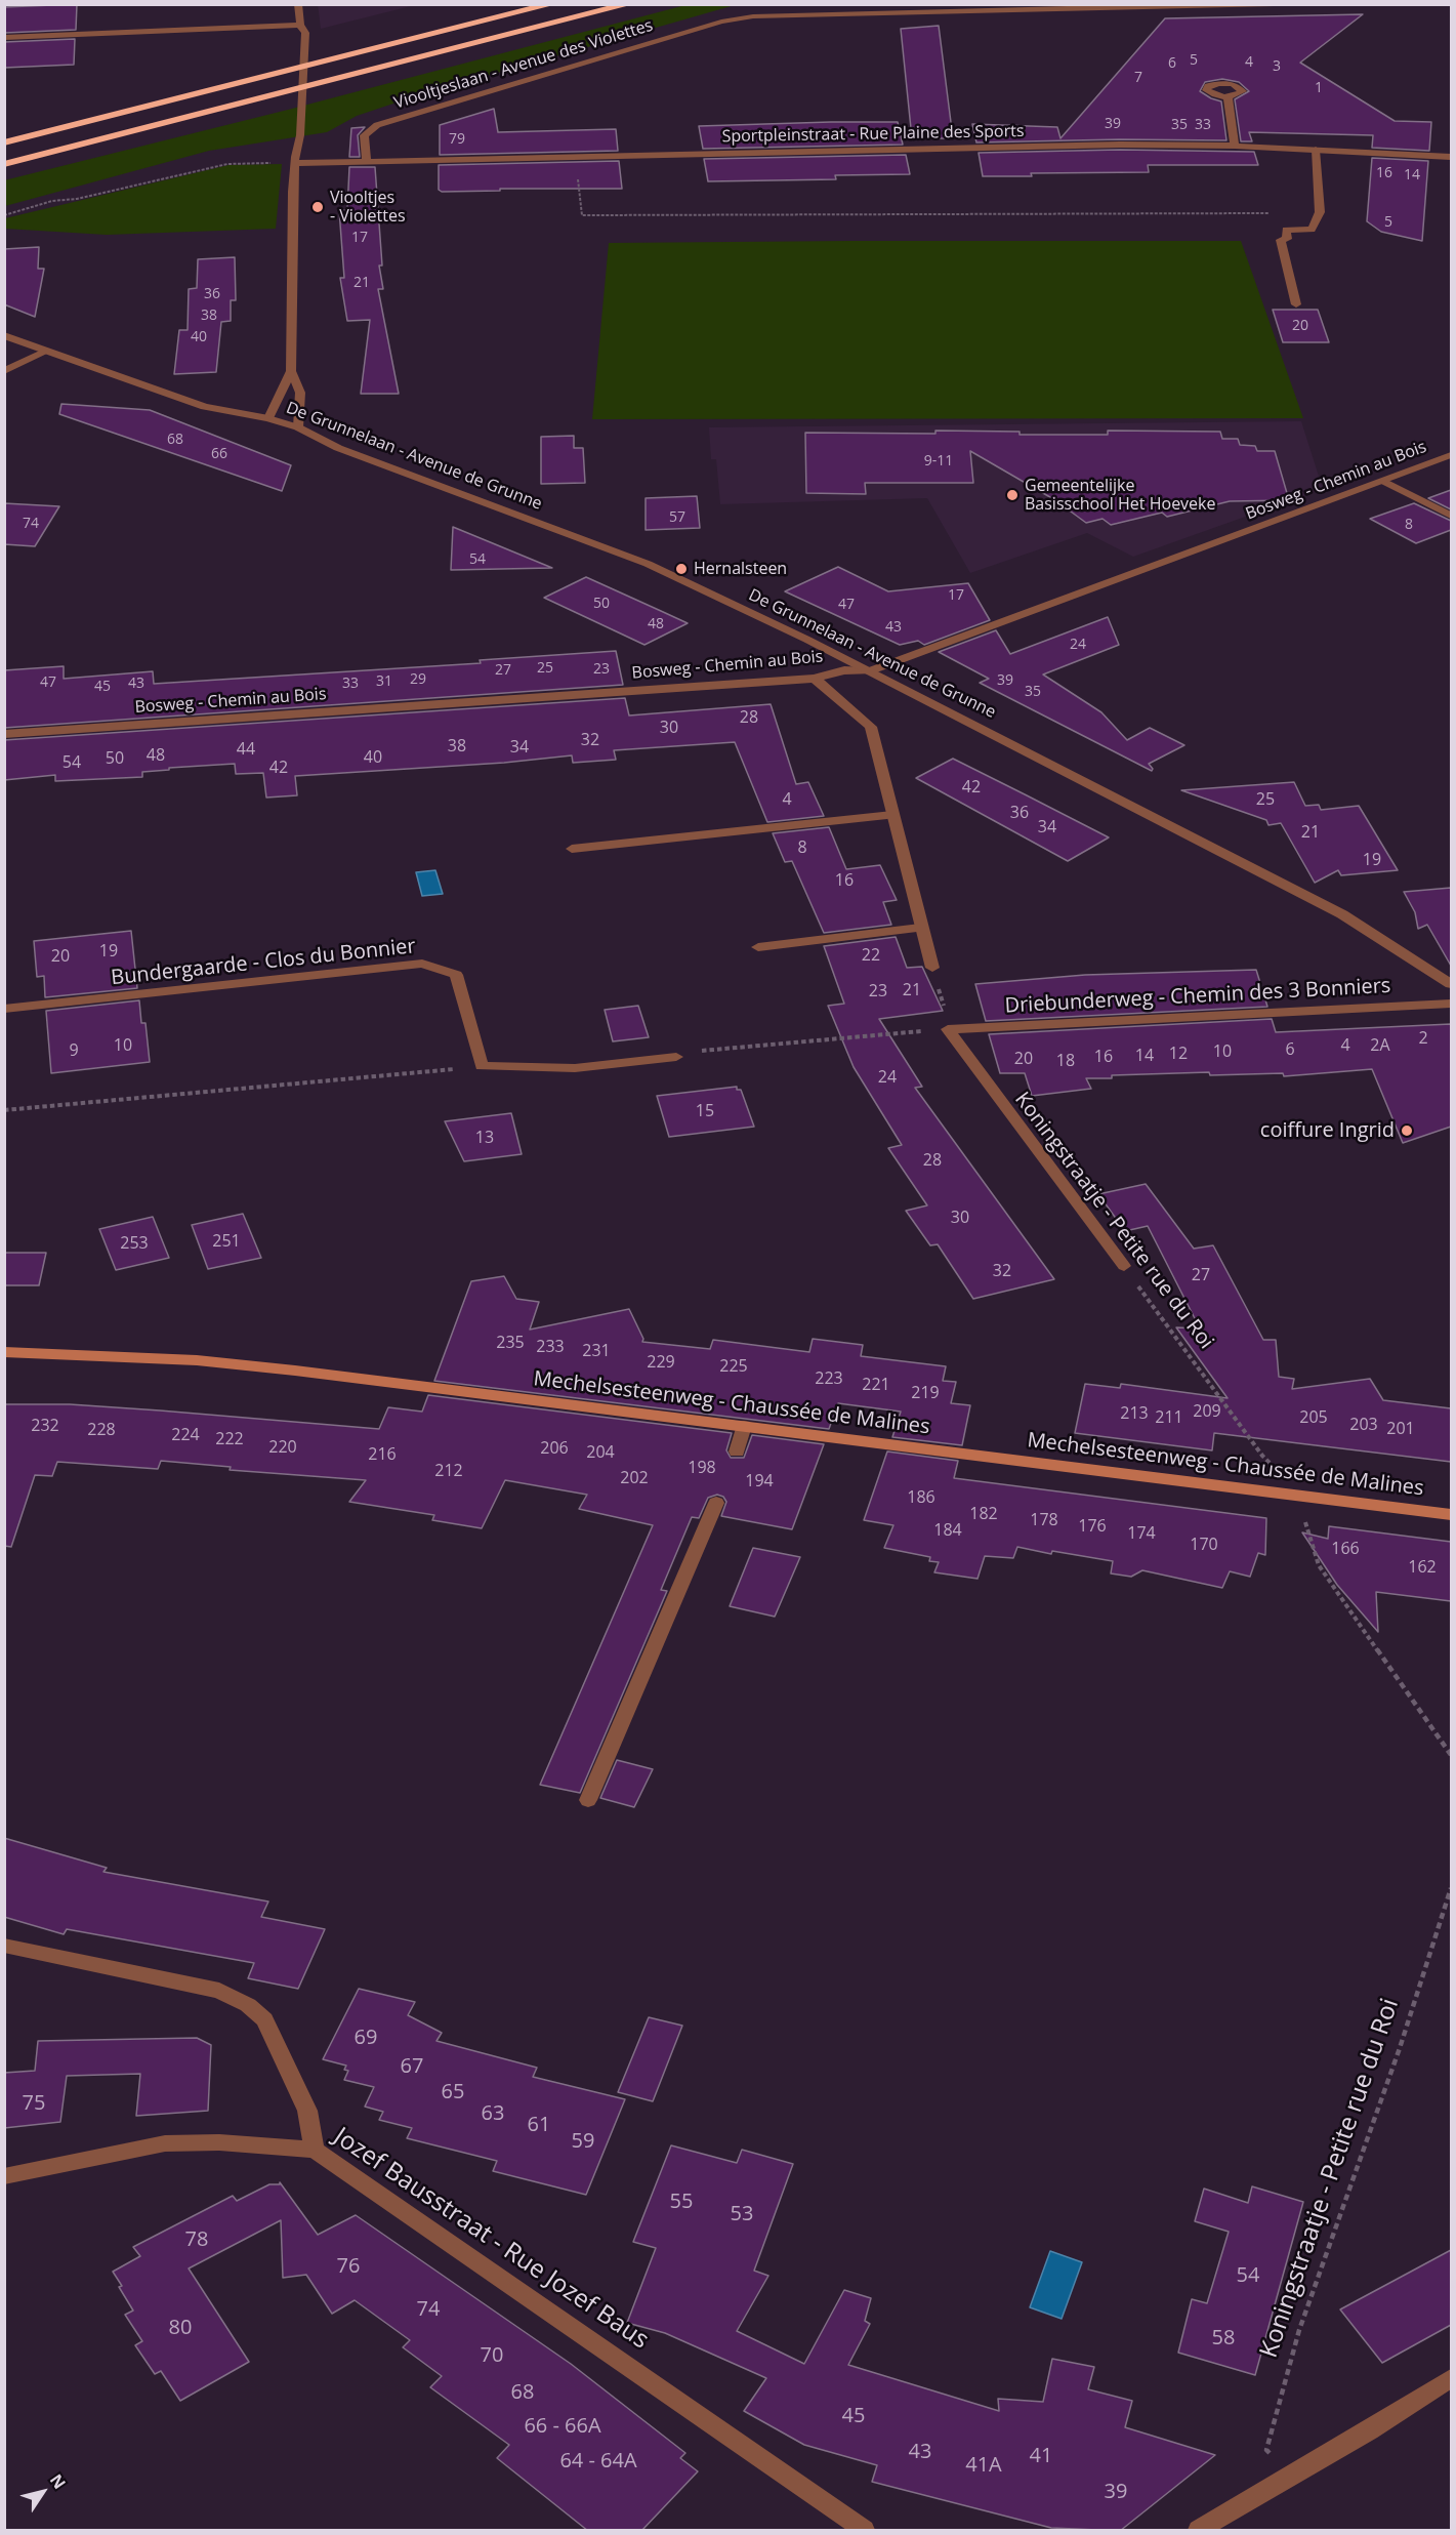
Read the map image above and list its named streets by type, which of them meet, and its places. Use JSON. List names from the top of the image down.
{
  "streets": {
    "main road": ["Mechelsesteenweg - Chaussée de Malines"],
    "street": [
      "Viooltjeslaan - Avenue des Violettes",
      "Sportpleinstraat - Rue Plaine des Sports",
      "De Grunnelaan - Avenue de Grunne",
      "Bosweg - Chemin au Bois",
      "Bundergaarde - Clos du Bonnier",
      "Driebunderweg - Chemin des 3 Bonniers",
      "Koningstraatje - Petite rue du Roi",
      "Jozef Bausstraat - Rue Jozef Baus"
    ]
  },
  "crossings": [
    ["Viooltjeslaan - Avenue des Violettes", "Sportpleinstraat - Rue Plaine des Sports"],
    ["De Grunnelaan - Avenue de Grunne", "Bosweg - Chemin au Bois"],
    ["Driebunderweg - Chemin des 3 Bonniers", "Koningstraatje - Petite rue du Roi"],
    ["Koningstraatje - Petite rue du Roi", "Mechelsesteenweg - Chaussée de Malines"]
  ],
  "places": [
    "Viooltjes - Violettes",
    "Gemeentelijke Basisschool Het Hoeveke",
    "Hernalsteen",
    "coiffure Ingrid"
  ],
  "house_numbers": [
    "5",
    "4",
    "6",
    "3",
    "7",
    "1",
    "39",
    "35",
    "33",
    "79",
    "16",
    "14",
    "5",
    "17",
    "21",
    "36",
    "38",
    "20",
    "40",
    "68",
    "66",
    "9-11",
    "57",
    "74",
    "8",
    "54",
    "17",
    "50",
    "47",
    "48",
    "43",
    "24",
    "25",
    "23",
    "27",
    "29",
    "39",
    "31",
    "47",
    "43",
    "33",
    "45",
    "35",
    "28",
    "30",
    "32",
    "38",
    "34",
    "44",
    "48",
    "40",
    "50",
    "54",
    "42",
    "42",
    "4",
    "25",
    "36",
    "34",
    "21",
    "8",
    "19",
    "16",
    "19",
    "22",
    "20",
    "21",
    "23",
    "2",
    "10",
    "4",
    "2A",
    "6",
    "9",
    "10",
    "12",
    "14",
    "16",
    "20",
    "18",
    "24",
    "15",
    "13",
    "28",
    "30",
    "251",
    "253",
    "32",
    "27",
    "235",
    "233",
    "231",
    "229",
    "225",
    "223",
    "221",
    "219",
    "209",
    "213",
    "211",
    "205",
    "203",
    "232",
    "201",
    "228",
    "224",
    "222",
    "220",
    "206",
    "204",
    "216",
    "198",
    "212",
    "202",
    "194",
    "186",
    "182",
    "178",
    "176",
    "184",
    "174",
    "170",
    "166",
    "162",
    "69",
    "67",
    "65",
    "75",
    "63",
    "61",
    "59",
    "55",
    "53",
    "78",
    "76",
    "54",
    "74",
    "80",
    "58",
    "70",
    "68",
    "45",
    "66 - 66A",
    "43",
    "41",
    "64 - 64A",
    "41A",
    "39"
  ],
  "north": "top right"
}
